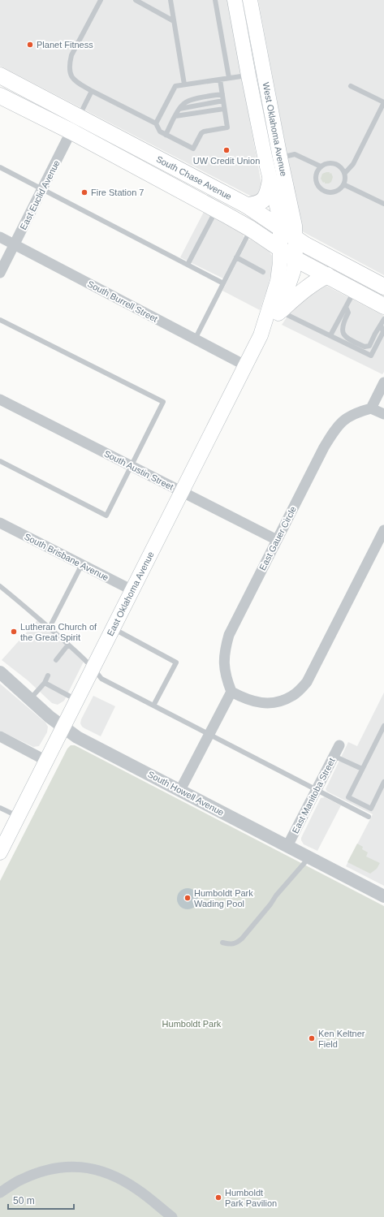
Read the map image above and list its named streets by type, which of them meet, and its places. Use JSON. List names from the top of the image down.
{
  "streets": {
    "main road": ["West Oklahoma Avenue", "South Chase Avenue", "East Oklahoma Avenue"],
    "street": [
      "East Euclid Avenue",
      "South Burrell Street",
      "South Austin Street",
      "East Gauer Circle",
      "South Brisbane Avenue",
      "South Howell Avenue",
      "East Manitoba Street"
    ]
  },
  "crossings": [
    ["West Oklahoma Avenue", "South Chase Avenue"],
    ["West Oklahoma Avenue", "East Oklahoma Avenue"],
    ["South Chase Avenue", "East Euclid Avenue"],
    ["South Chase Avenue", "East Oklahoma Avenue"],
    ["East Euclid Avenue", "South Burrell Street"],
    ["South Burrell Street", "East Oklahoma Avenue"],
    ["South Austin Street", "East Gauer Circle"],
    ["South Austin Street", "East Oklahoma Avenue"],
    ["South Brisbane Avenue", "East Oklahoma Avenue"],
    ["East Oklahoma Avenue", "South Howell Avenue"],
    ["South Howell Avenue", "East Manitoba Street"]
  ],
  "parks": ["Humboldt Park"],
  "places": [
    "Planet Fitness",
    "UW Credit Union",
    "Fire Station 7",
    "Lutheran Church of the Great Spirit",
    "Humboldt Park Wading Pool",
    "Ken Keltner Field",
    "Humboldt Park Pavilion"
  ],
  "scale_bar": "50 m"
}
